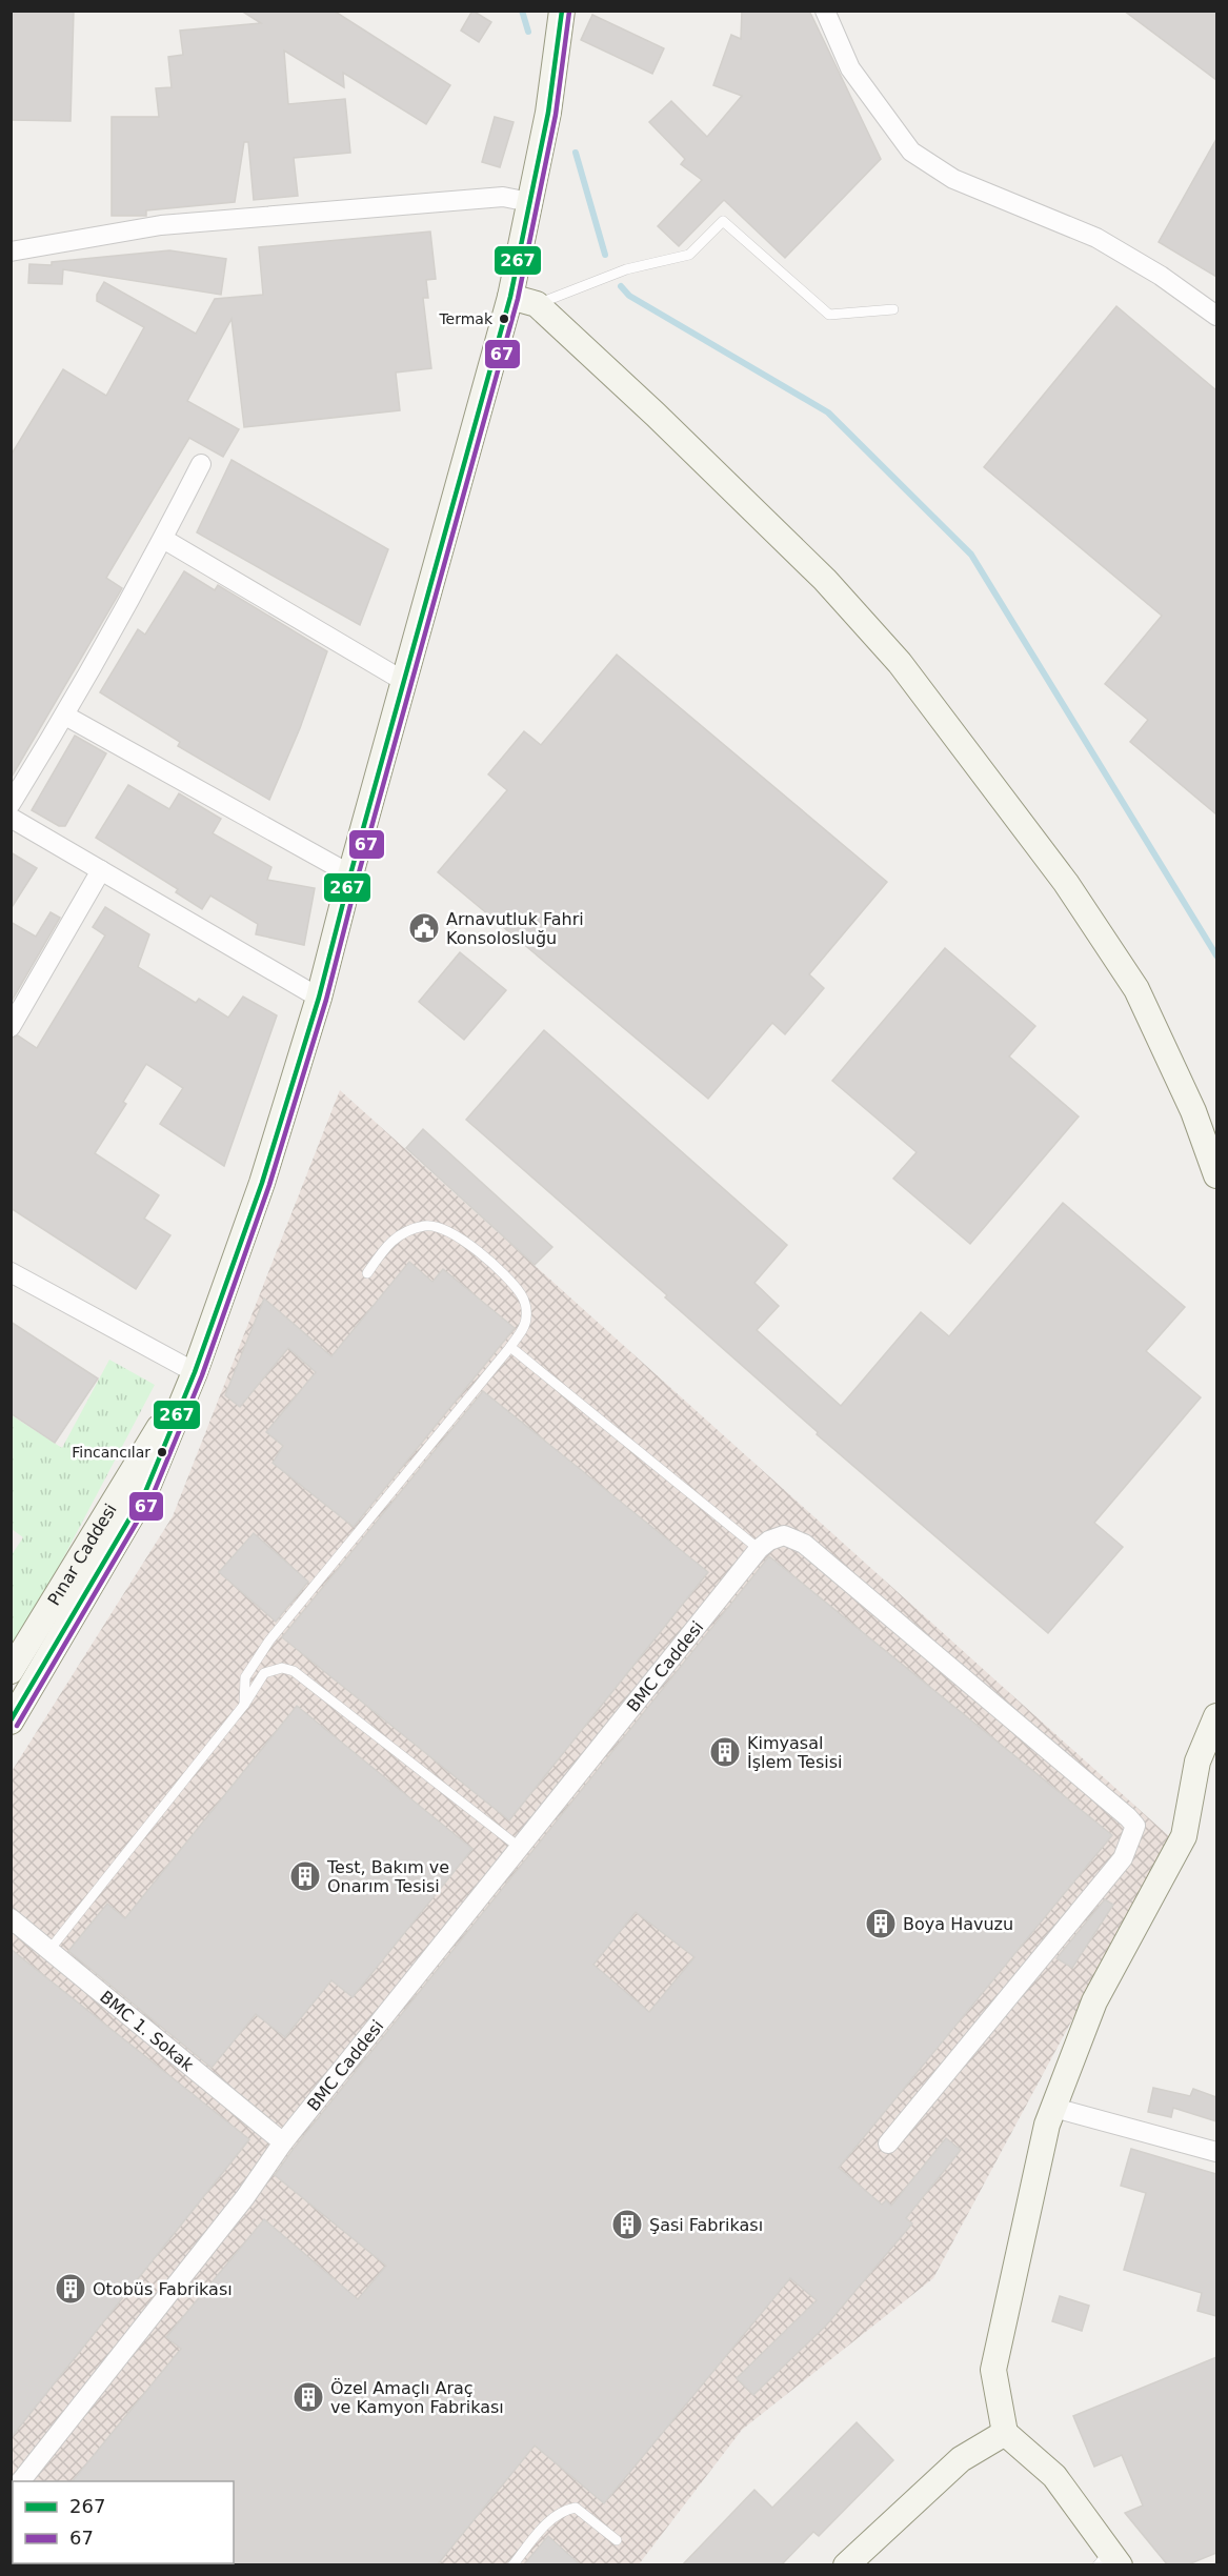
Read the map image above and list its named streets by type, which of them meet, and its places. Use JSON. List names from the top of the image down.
{
  "streets": {
    "street": ["Pınar Caddesi", "BMC Caddesi", "BMC 1. Sokak"]
  },
  "crossings": [
    ["BMC Caddesi", "BMC 1. Sokak"]
  ],
  "places": {
    "other": ["Termak", "Fincancılar"],
    "public building": ["Arnavutluk Fahri Konsolosluğu"],
    "building": [
      "Kimyasal İşlem Tesisi",
      "Test, Bakım ve Onarım Tesisi",
      "Boya Havuzu",
      "Şasi Fabrikası",
      "Otobüs Fabrikası",
      "Özel Amaçlı Araç ve Kamyon Fabrikası"
    ]
  },
  "lines": ["transit line 267", "transit line 67"],
  "legend": ["267", "67"]
}
